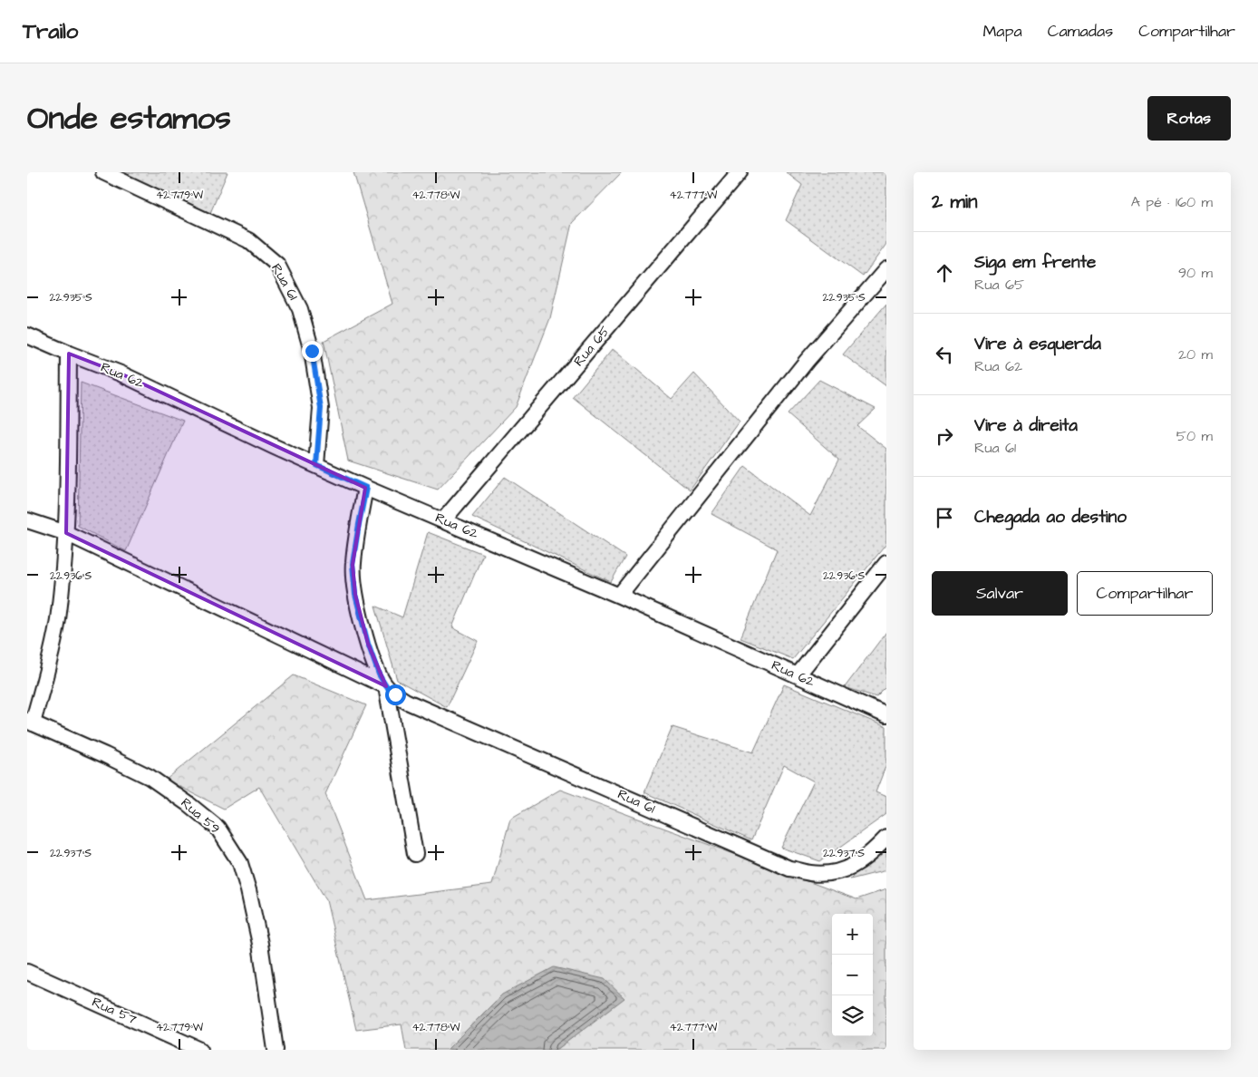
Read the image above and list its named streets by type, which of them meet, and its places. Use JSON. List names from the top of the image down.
{
  "streets": {
    "street": [
      "Rua 61",
      "Rua 65",
      "Rua 62",
      "Rua 59",
      "Rua 57"
    ]
  },
  "crossings": [
    ["Rua 61", "Rua 62"],
    ["Rua 65", "Rua 62"]
  ],
  "page": {
    "header": "Trailo",
    "nav": ["Mapa", "Camadas", "Compartilhar"],
    "title": "Onde estamos",
    "buttons": [
      "Rotas",
      ["Salvar", "Compartilhar"]
    ],
    "heading": ["2 min", "A pé · 160 m"],
    "list": [
      ["Siga em frente", "Rua 65", "90 m"],
      ["Vire à esquerda", "Rua 62", "20 m"],
      ["Vire à direita", "Rua 61", "50 m"],
      "Chegada ao destino"
    ],
    "map_buttons": ["+", "−"]
  },
  "coordinates": [
    "42.779°W",
    "42.778°W",
    "42.777°W",
    "22.935°S",
    "22.936°S",
    "22.937°S"
  ]
}
